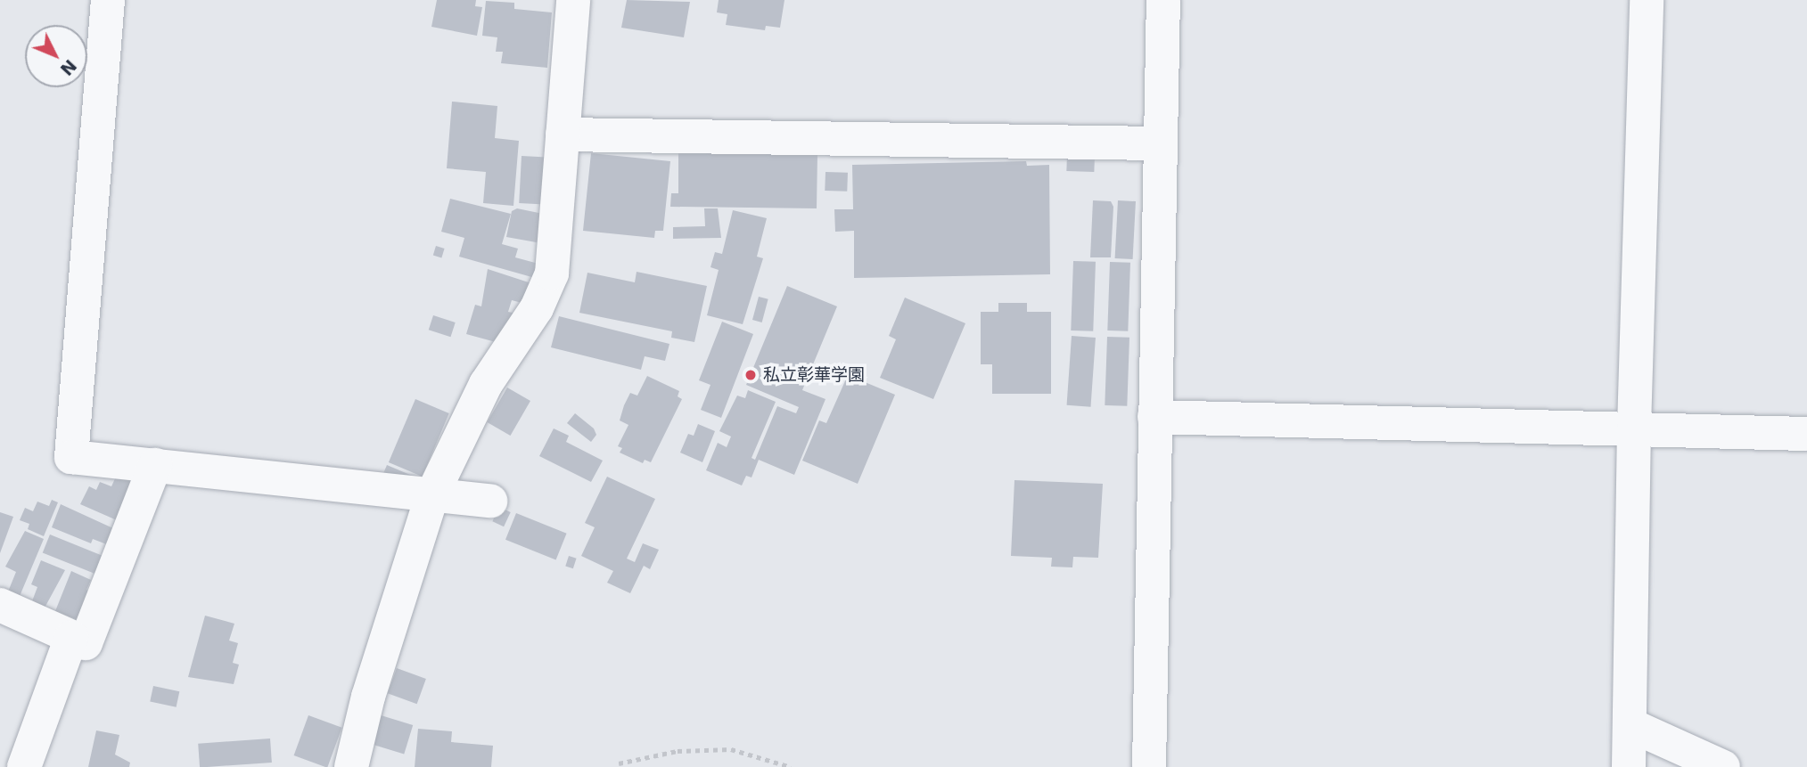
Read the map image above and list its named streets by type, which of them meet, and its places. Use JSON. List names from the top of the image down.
{
  "places": ["私立彰華学園"],
  "north": "bottom right"
}
